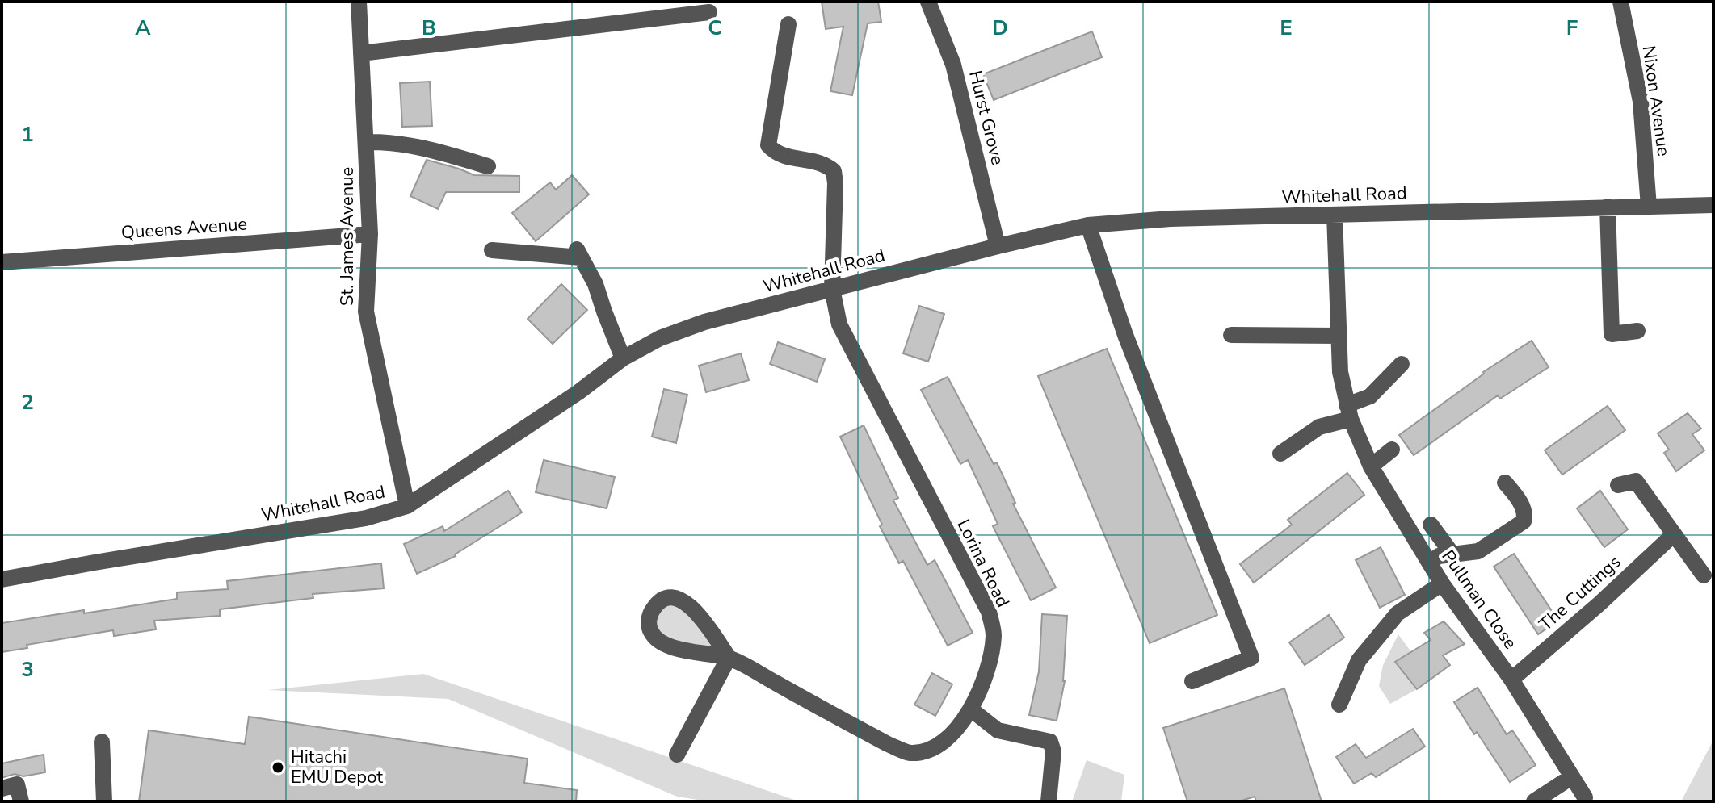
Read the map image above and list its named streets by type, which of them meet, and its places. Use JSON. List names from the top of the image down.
{
  "streets": {
    "street": [
      "Nixon Avenue",
      "Hurst Grove",
      "Whitehall Road",
      "Queens Avenue",
      "St. James Avenue",
      "Lorina Road",
      "The Cuttings",
      "Pullman Close"
    ]
  },
  "crossings": [
    ["Nixon Avenue", "Whitehall Road"],
    ["Hurst Grove", "Whitehall Road"],
    ["Whitehall Road", "St. James Avenue"],
    ["Whitehall Road", "Lorina Road"],
    ["Whitehall Road", "Pullman Close"],
    ["Queens Avenue", "St. James Avenue"],
    ["The Cuttings", "Pullman Close"]
  ],
  "places": ["Hitachi EMU Depot"],
  "grid": {
    "columns": [
      "A",
      "B",
      "C",
      "D",
      "E",
      "F"
    ],
    "rows": ["1", "2", "3"]
  }
}
